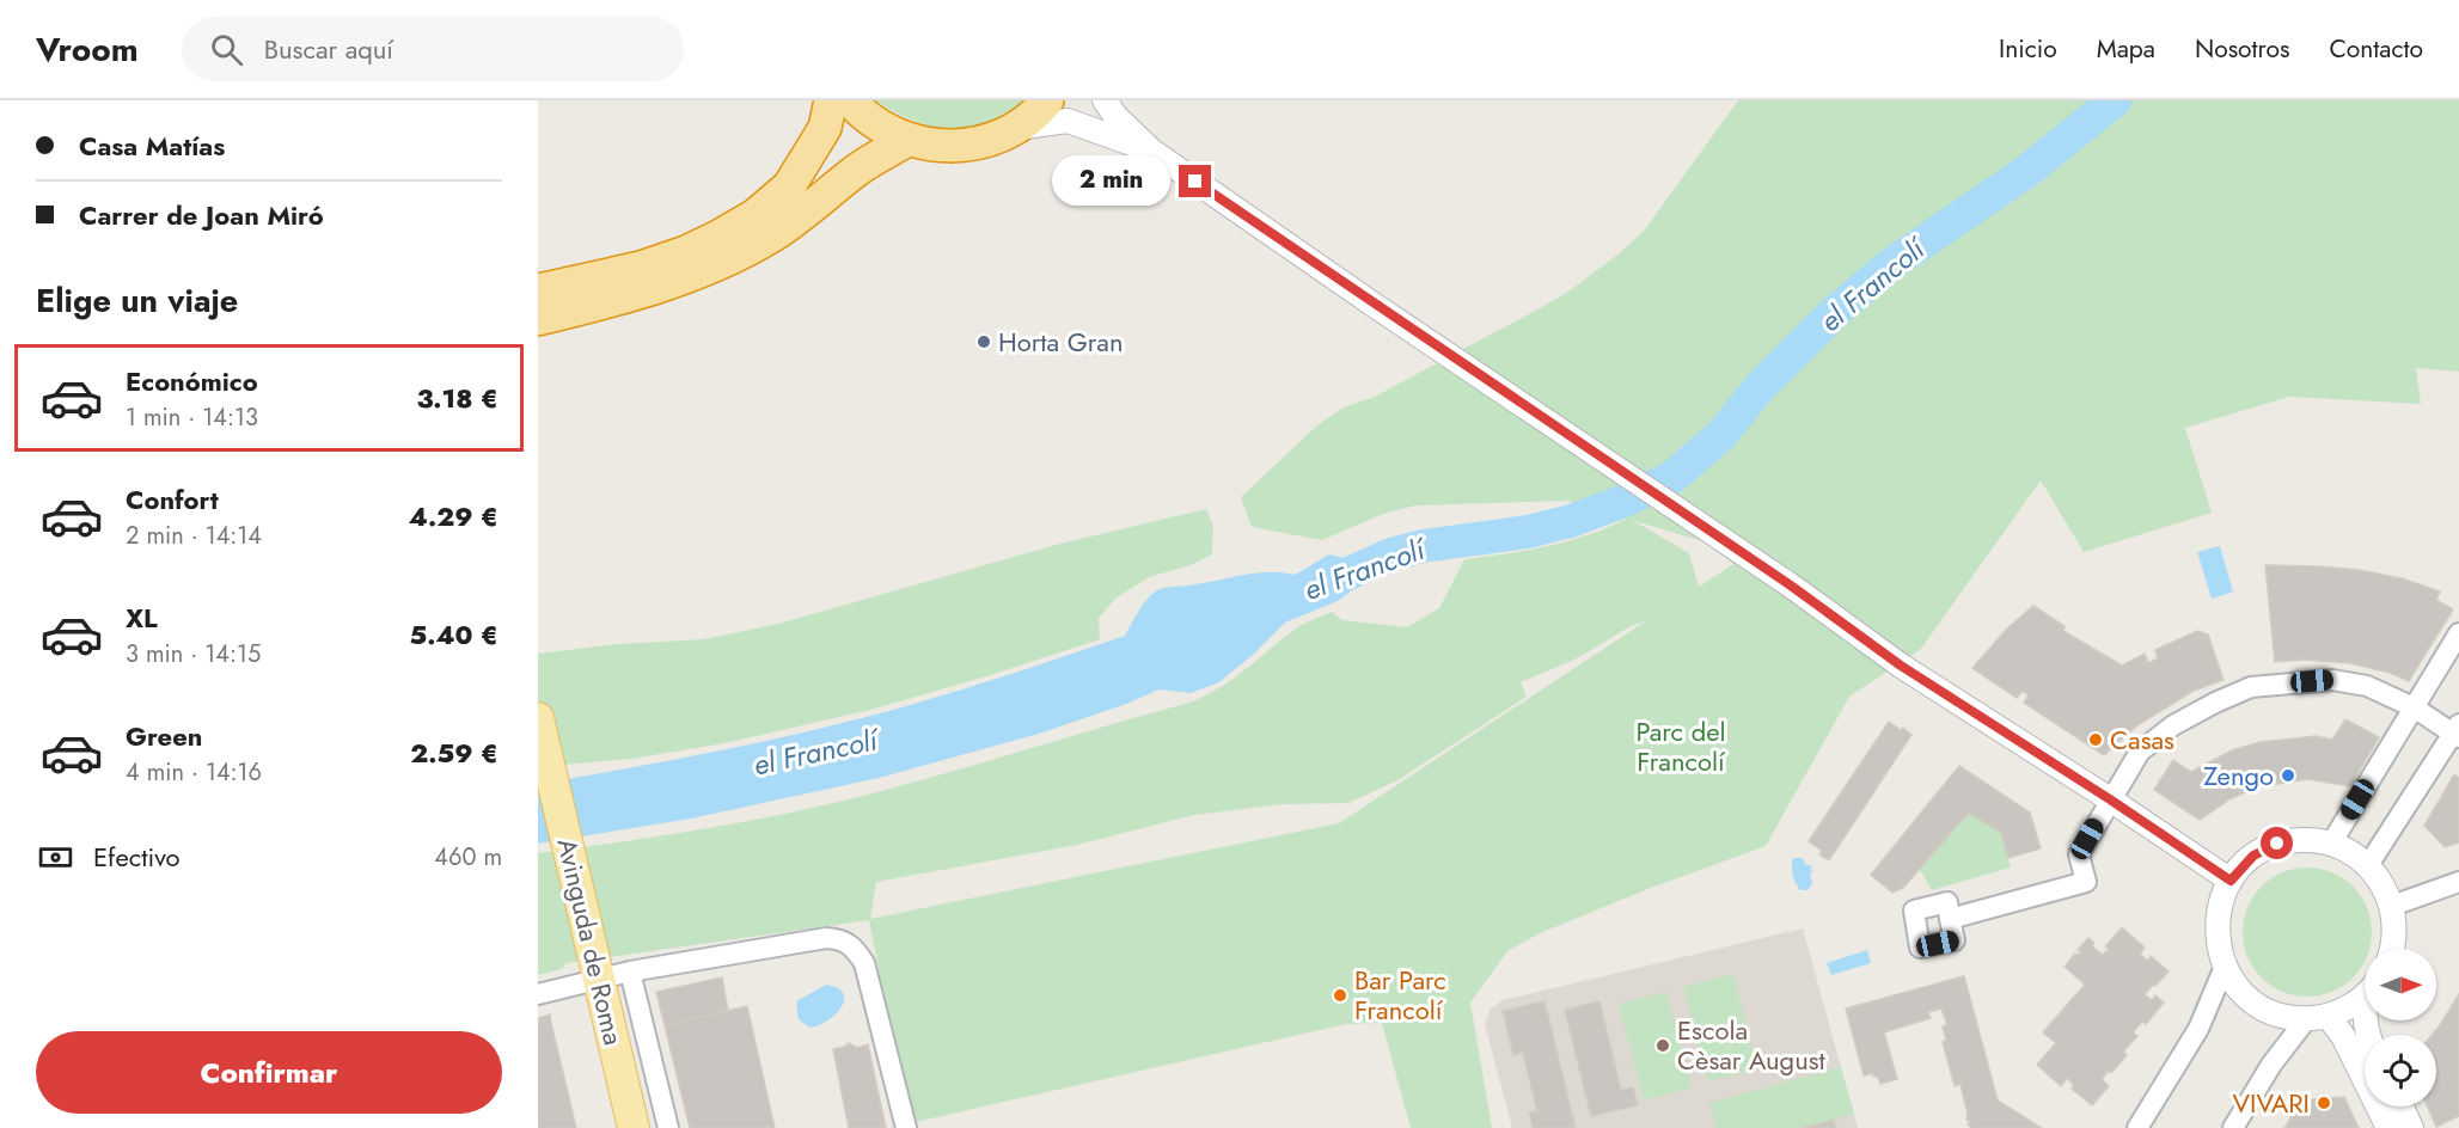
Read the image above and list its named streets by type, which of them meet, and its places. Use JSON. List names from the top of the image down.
{
  "streets": {
    "main road": ["Avinguda de Roma"]
  },
  "water": ["el Francolí"],
  "parks": ["Parc del Francolí"],
  "places": [
    "Horta Gran",
    "Casas",
    "Zengo",
    "Bar Parc Francolí",
    "Escola Cèsar August",
    "VIVARI"
  ],
  "north": "right",
  "page": {
    "header": "Vroom",
    "search": "Buscar aquí",
    "nav": [
      "Inicio",
      "Mapa",
      "Nosotros",
      "Contacto"
    ],
    "banner": ["Casa Matías", "Carrer de Joan Miró"],
    "bubble": "2 min",
    "heading": "Elige un viaje",
    "list": [
      {
        "name": "Económico",
        "note": "1 min · 14:13",
        "value": "3.18 €"
      },
      {
        "name": "Confort",
        "note": "2 min · 14:14",
        "value": "4.29 €"
      },
      {
        "name": "XL",
        "note": "3 min · 14:15",
        "value": "5.40 €"
      },
      {
        "name": "Green",
        "note": "4 min · 14:16",
        "value": "2.59 €"
      }
    ],
    "pay": ["Efectivo", "460 m"],
    "buttons": "Confirmar"
  }
}
